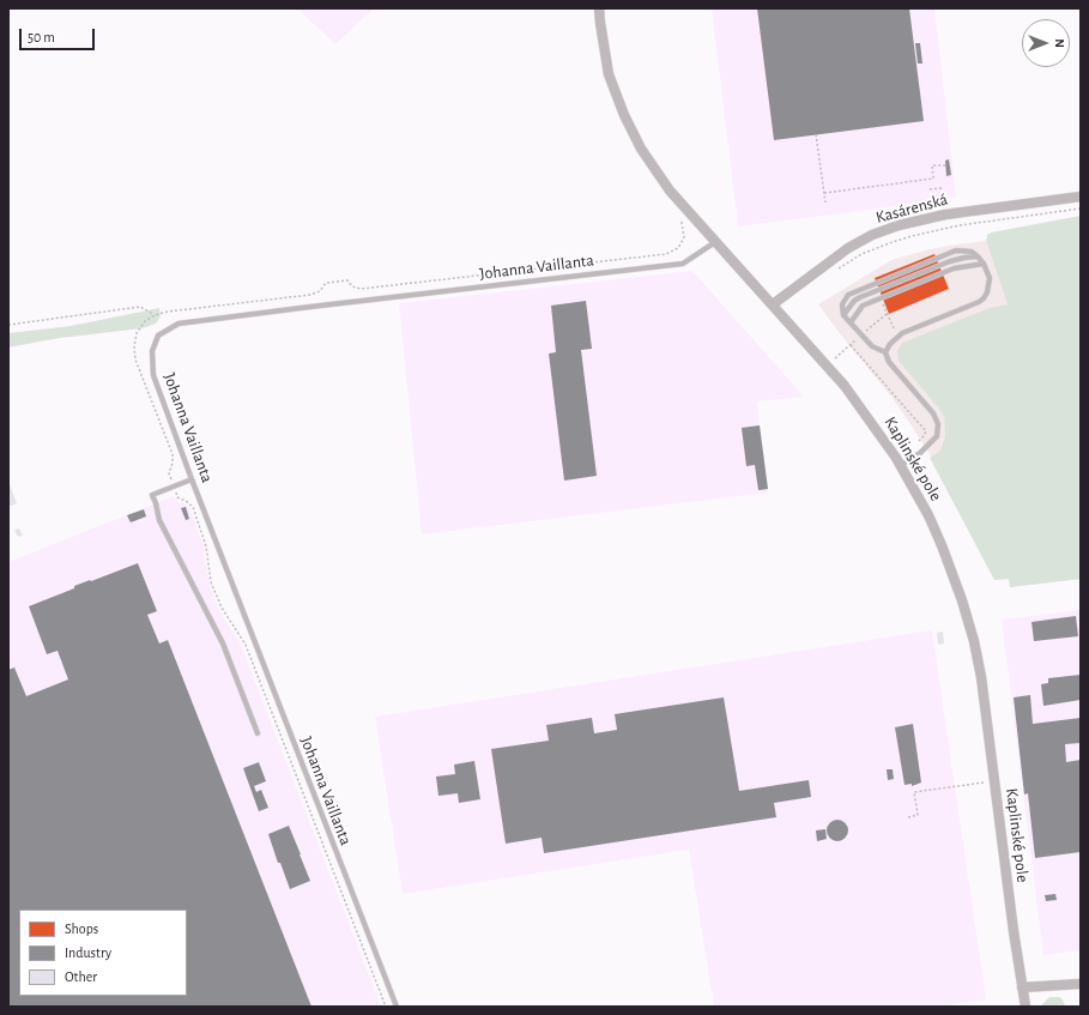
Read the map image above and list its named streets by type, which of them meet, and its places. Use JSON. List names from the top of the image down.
{
  "streets": {
    "street": ["Kasárenská", "Kaplinské pole"],
    "lane": ["Johanna Vaillanta"]
  },
  "crossings": [
    ["Kasárenská", "Kaplinské pole"],
    ["Johanna Vaillanta", "Kaplinské pole"]
  ],
  "legend": ["Shops", "Industry", "Other"],
  "scale_bar": "50 m",
  "north": "right"
}
